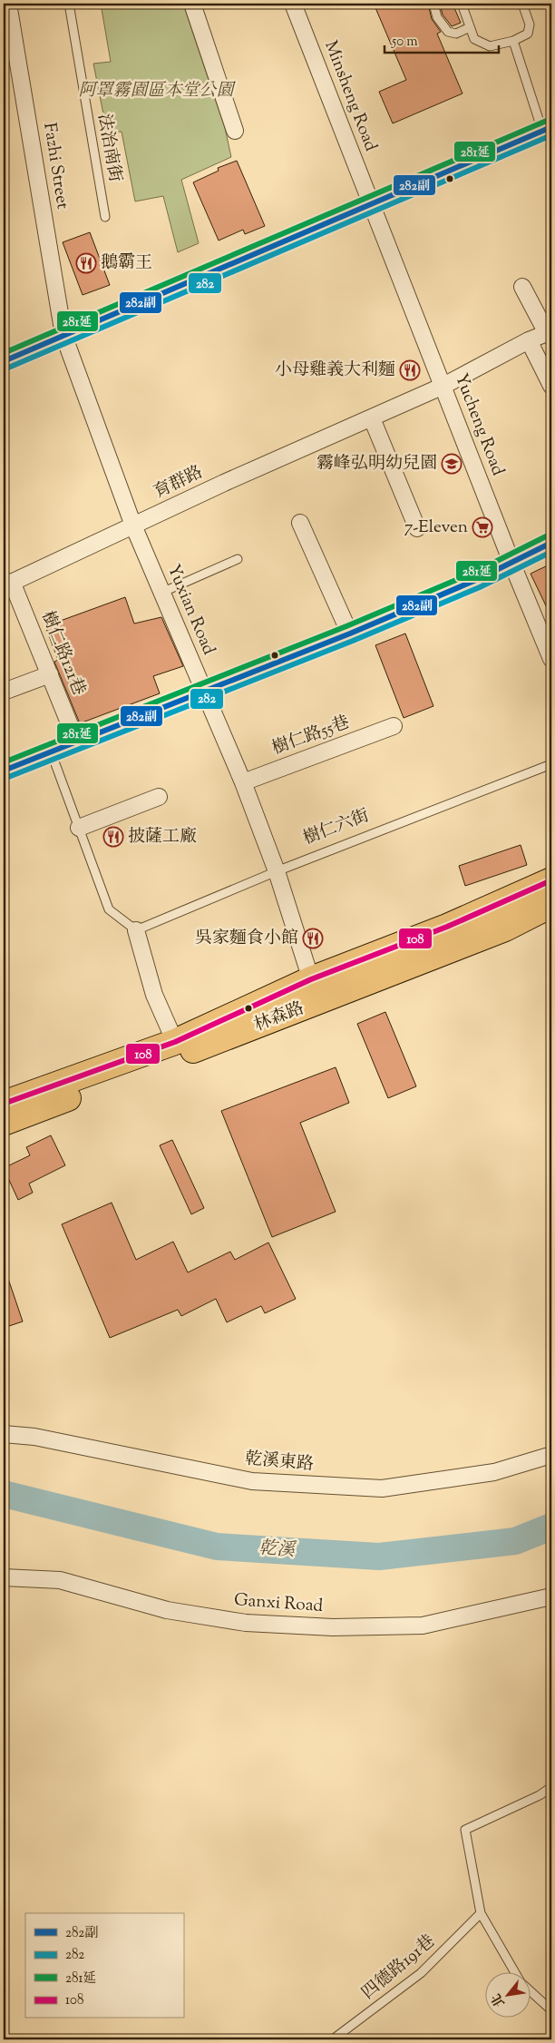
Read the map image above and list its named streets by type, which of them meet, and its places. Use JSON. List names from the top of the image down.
{
  "streets": {
    "main road": ["林森路"],
    "street": [
      "Minsheng Road",
      "Fazhi Street",
      "Yucheng Road",
      "育群路",
      "Yuxian Road",
      "樹仁路121巷",
      "樹仁路55巷",
      "乾溪東路",
      "Ganxi Road"
    ],
    "lane": ["法治南街", "樹仁六街", "四德路191巷"]
  },
  "crossings": [
    ["Minsheng Road", "Yucheng Road"],
    ["Fazhi Street", "Yuxian Road"],
    ["Yucheng Road", "育群路"],
    ["育群路", "Yuxian Road"],
    ["育群路", "樹仁路121巷"],
    ["Yuxian Road", "樹仁路55巷"],
    ["Yuxian Road", "樹仁六街"],
    ["Yuxian Road", "林森路"]
  ],
  "water": ["乾溪"],
  "parks": ["阿罩霧園區本堂公園"],
  "places": {
    "restaurant": [
      "鵝霸王",
      "小母雞義大利麵",
      "披薩工廠",
      "吳家麵食小館"
    ],
    "school or university": ["霧峰弘明幼兒園"],
    "supermarket": ["7-Eleven"]
  },
  "lines": [
    "transit line 281延",
    "transit line 282副",
    "transit line 282",
    "transit line 108"
  ],
  "legend": [
    "282副",
    "282",
    "281延",
    "108"
  ],
  "scale_bar": "50 m",
  "north": "bottom left"
}
